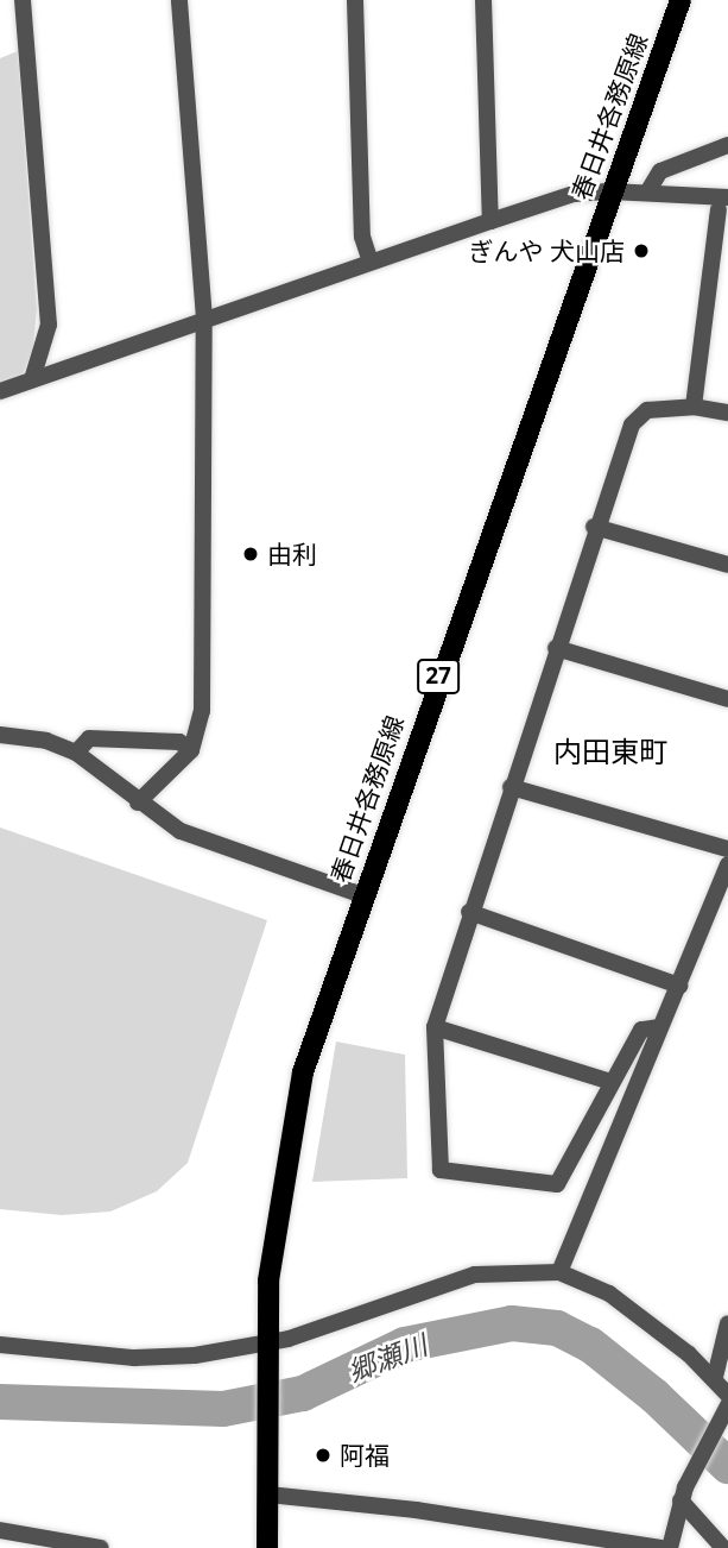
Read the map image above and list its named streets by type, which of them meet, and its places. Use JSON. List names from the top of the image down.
{
  "streets": {
    "main road": ["春日井各務原線", "27"]
  },
  "districts": ["内田東町"],
  "water": ["郷瀬川"],
  "places": ["ぎんや 犬山店", "由利", "阿福"]
}
